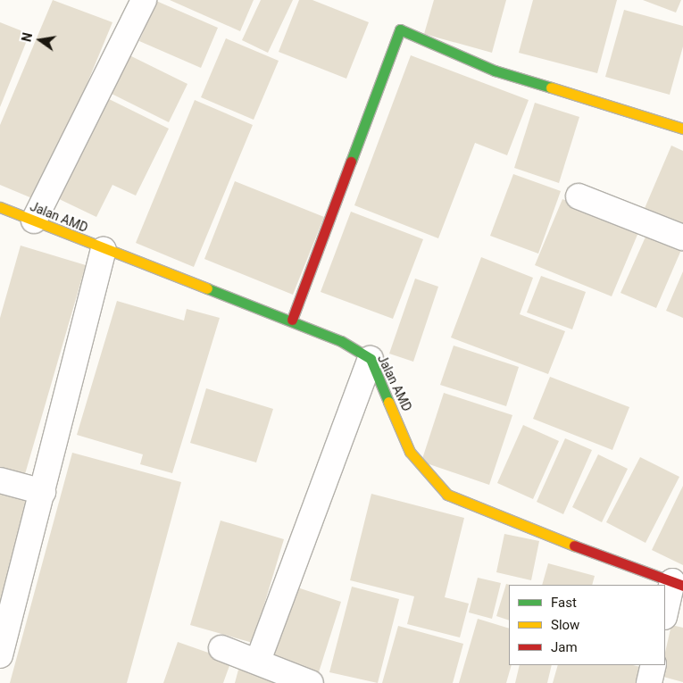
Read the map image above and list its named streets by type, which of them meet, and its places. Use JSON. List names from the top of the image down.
{
  "streets": {
    "street": ["Jalan AMD"]
  },
  "legend": ["Fast", "Slow", "Jam"],
  "north": "left"
}
